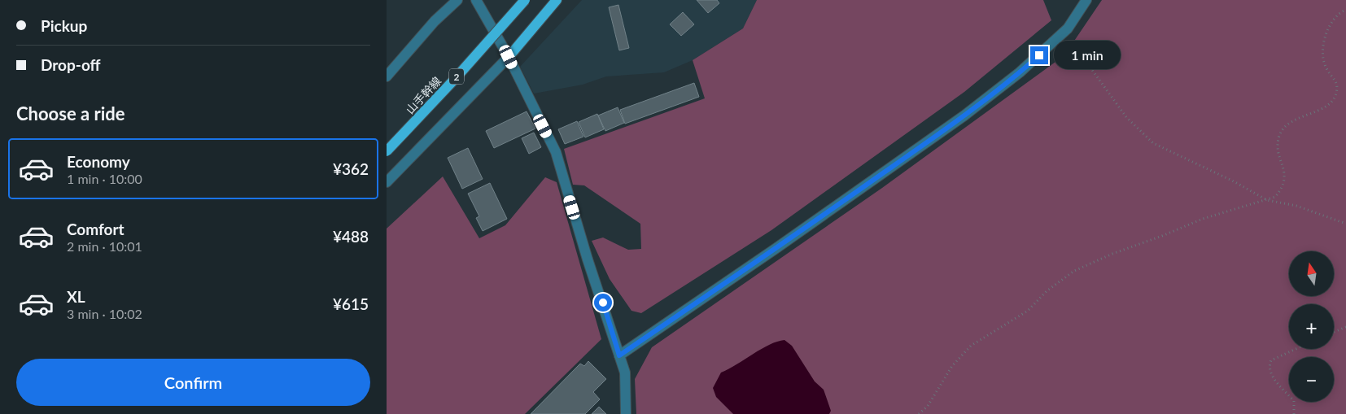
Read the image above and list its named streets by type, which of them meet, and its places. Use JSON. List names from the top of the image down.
{
  "streets": {
    "main road": ["2", "山手幹線"]
  },
  "north": "top",
  "page": {
    "banner": ["Pickup", "Drop-off"],
    "bubble": "1 min",
    "heading": "Choose a ride",
    "list": [
      {
        "name": "Economy",
        "note": "1 min · 10:00",
        "value": "¥362"
      },
      {
        "name": "Comfort",
        "note": "2 min · 10:01",
        "value": "¥488"
      },
      {
        "name": "XL",
        "note": "3 min · 10:02",
        "value": "¥615"
      }
    ],
    "map_buttons": ["+", "−"],
    "buttons": "Confirm"
  }
}
